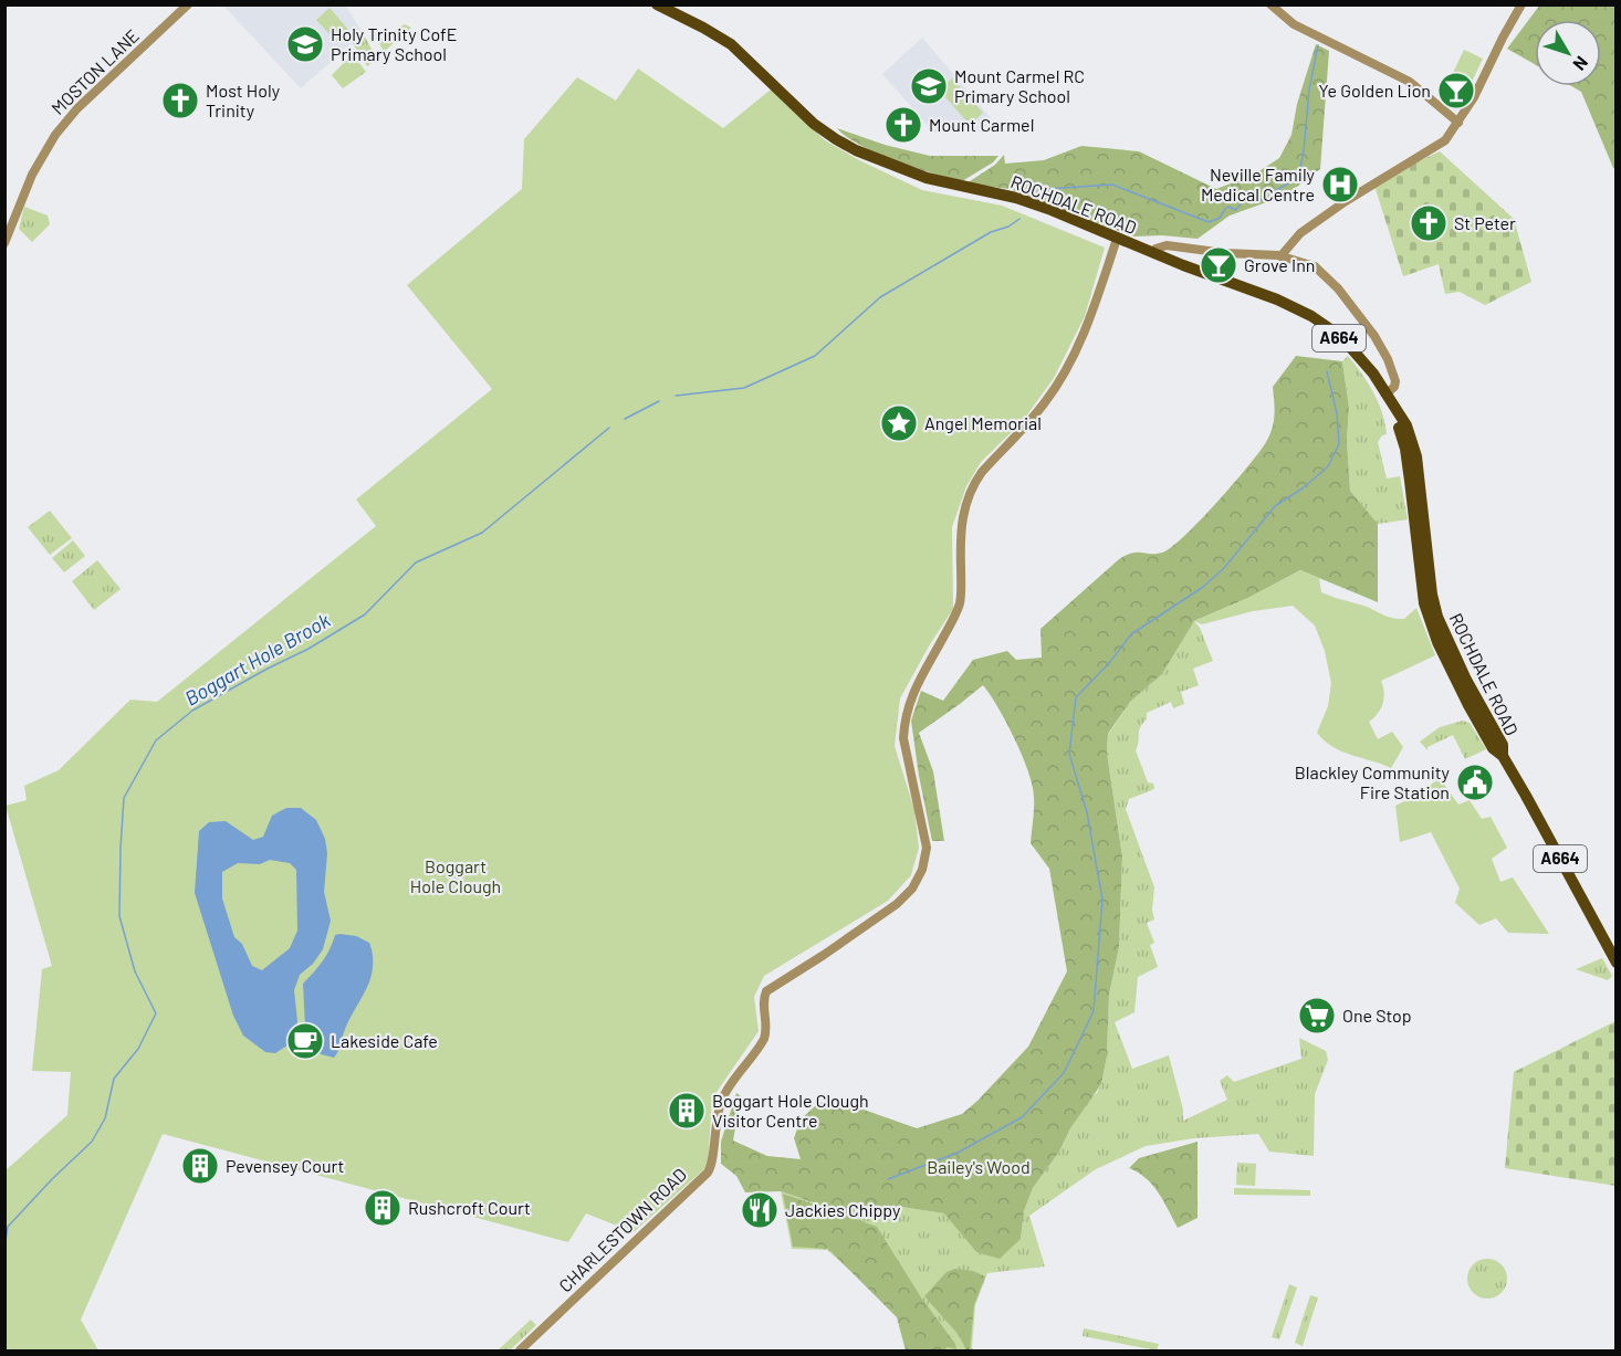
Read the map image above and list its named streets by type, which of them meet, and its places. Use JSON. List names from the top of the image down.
{
  "streets": {
    "main road": ["ROCHDALE ROAD", "A664"],
    "street": ["MOSTON LANE", "CHARLESTOWN ROAD"]
  },
  "crossings": [
    ["ROCHDALE ROAD", "CHARLESTOWN ROAD"]
  ],
  "water": ["Boggart Hole Brook"],
  "parks": ["Boggart Hole Clough", "Bailey's Wood"],
  "places": {
    "school or university": ["Holy Trinity CofE Primary School", "Mount Carmel RC Primary School"],
    "bar": ["Ye Golden Lion", "Grove Inn"],
    "church": ["Most Holy Trinity", "Mount Carmel", "St Peter"],
    "hospital": ["Neville Family Medical Centre"],
    "place": ["Angel Memorial"],
    "public building": ["Blackley Community Fire Station"],
    "supermarket": ["One Stop"],
    "cafe": ["Lakeside Cafe"],
    "building": ["Boggart Hole Clough Visitor Centre", "Pevensey Court", "Rushcroft Court"],
    "restaurant": ["Jackies Chippy"]
  },
  "north": "bottom right"
}
